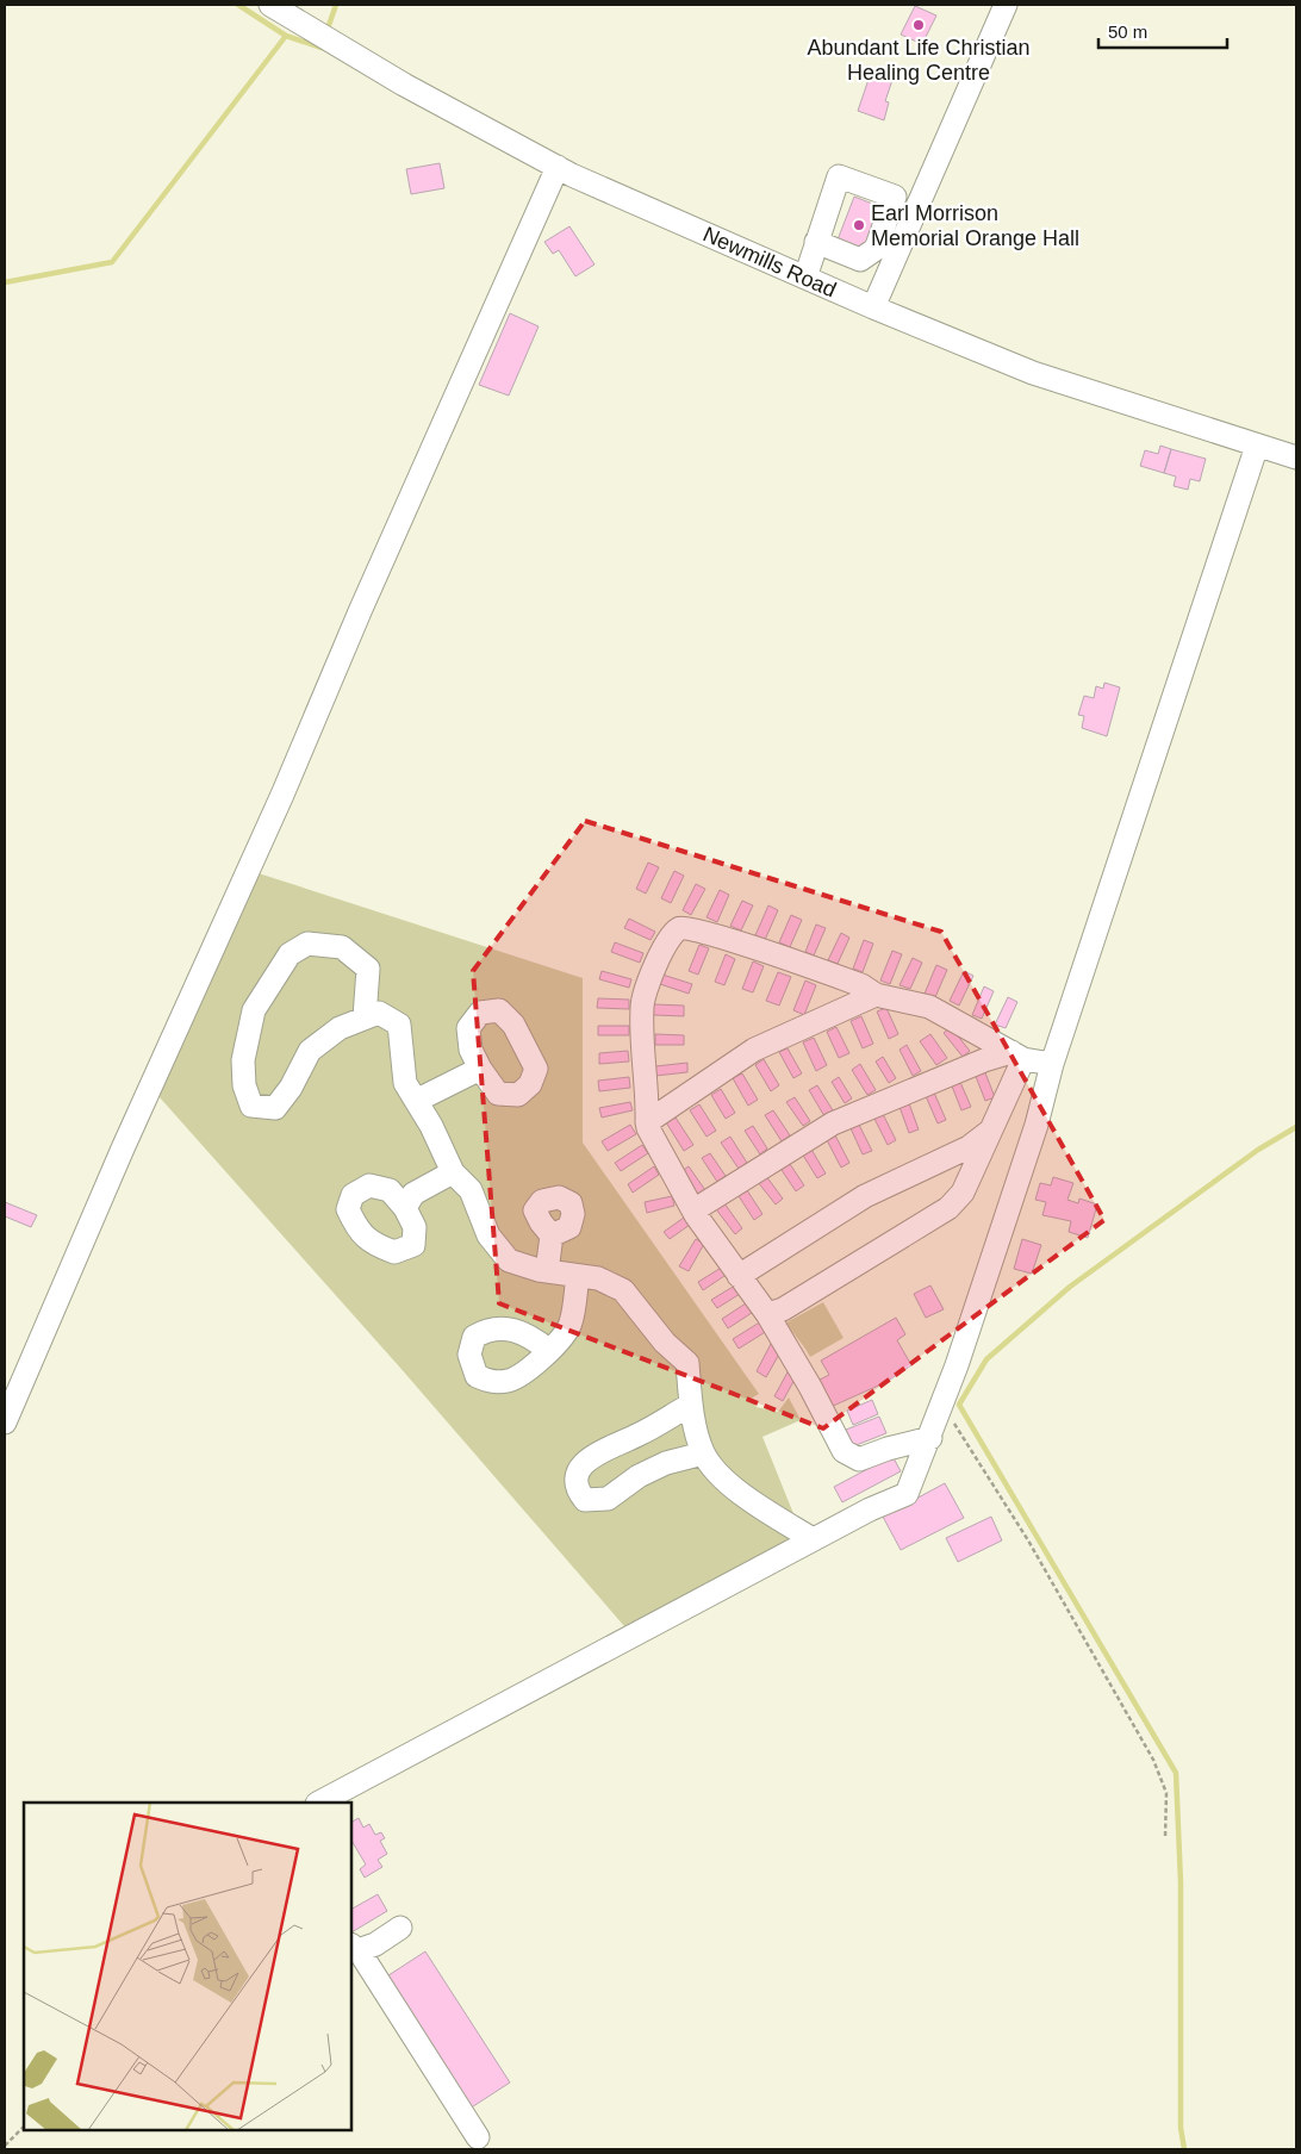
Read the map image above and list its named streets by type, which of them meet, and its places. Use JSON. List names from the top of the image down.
{
  "streets": {
    "street": ["Newmills Road"]
  },
  "places": ["Abundant Life Christian Healing Centre", "Earl Morrison Memorial Orange Hall"],
  "scale_bar": "50 m"
}
